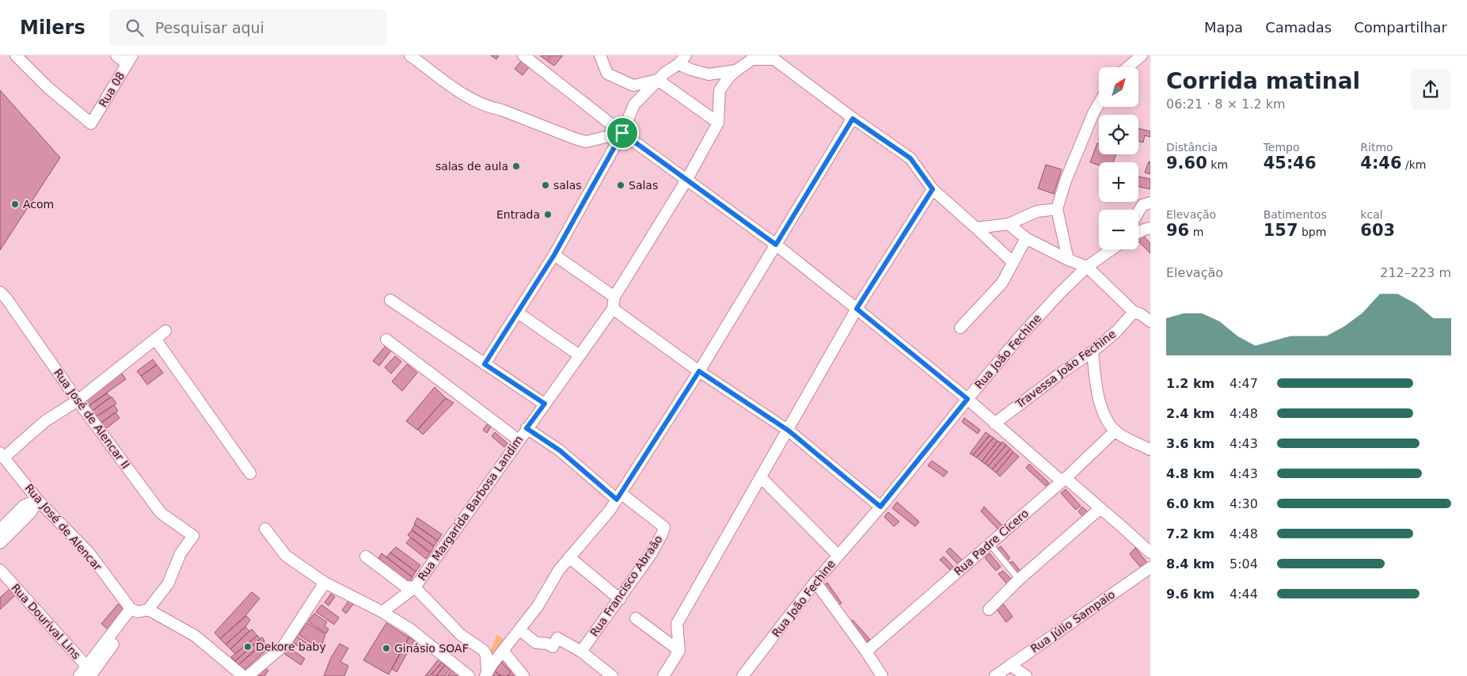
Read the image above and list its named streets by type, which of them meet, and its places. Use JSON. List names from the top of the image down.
{
  "streets": {
    "street": [
      "Rua 08",
      "Rua João Fechine",
      "Travessa João Fechine",
      "Rua José de Alencar II",
      "Rua Margarida Barbosa Landim",
      "Rua José de Alencar",
      "Rua Padre Cícero",
      "Rua Francisco Abraão",
      "Rua Dourival Lins",
      "Rua Júlio Sampaio"
    ]
  },
  "crossings": [
    ["Rua José de Alencar II", "Rua José de Alencar"]
  ],
  "places": [
    "salas de aula",
    "salas",
    "Salas",
    "Acom",
    "Entrada",
    "Dekore baby",
    "Ginásio SOAF"
  ],
  "north": "top right",
  "page": {
    "header": "Milers",
    "search": "Pesquisar aqui",
    "nav": ["Mapa", "Camadas", "Compartilhar"],
    "heading": ["Corrida matinal", "06:21 · 8 × 1.2 km"],
    "map_buttons": ["+", "−"],
    "stats": [
      ["Distância", "9.60 km"],
      ["Tempo", "45:46"],
      ["Ritmo", "4:46 /km"],
      ["Elevação", "96 m"],
      ["Batimentos", "157 bpm"],
      ["kcal", "603"]
    ],
    "chart": ["Elevação", "212–223 m"],
    "list": [
      {
        "name": "1.2 km",
        "note": "4:47"
      },
      {
        "name": "2.4 km",
        "note": "4:48"
      },
      {
        "name": "3.6 km",
        "note": "4:43"
      },
      {
        "name": "4.8 km",
        "note": "4:43"
      },
      {
        "name": "6.0 km",
        "note": "4:30"
      },
      {
        "name": "7.2 km",
        "note": "4:48"
      },
      {
        "name": "8.4 km",
        "note": "5:04"
      },
      {
        "name": "9.6 km",
        "note": "4:44"
      }
    ]
  }
}
